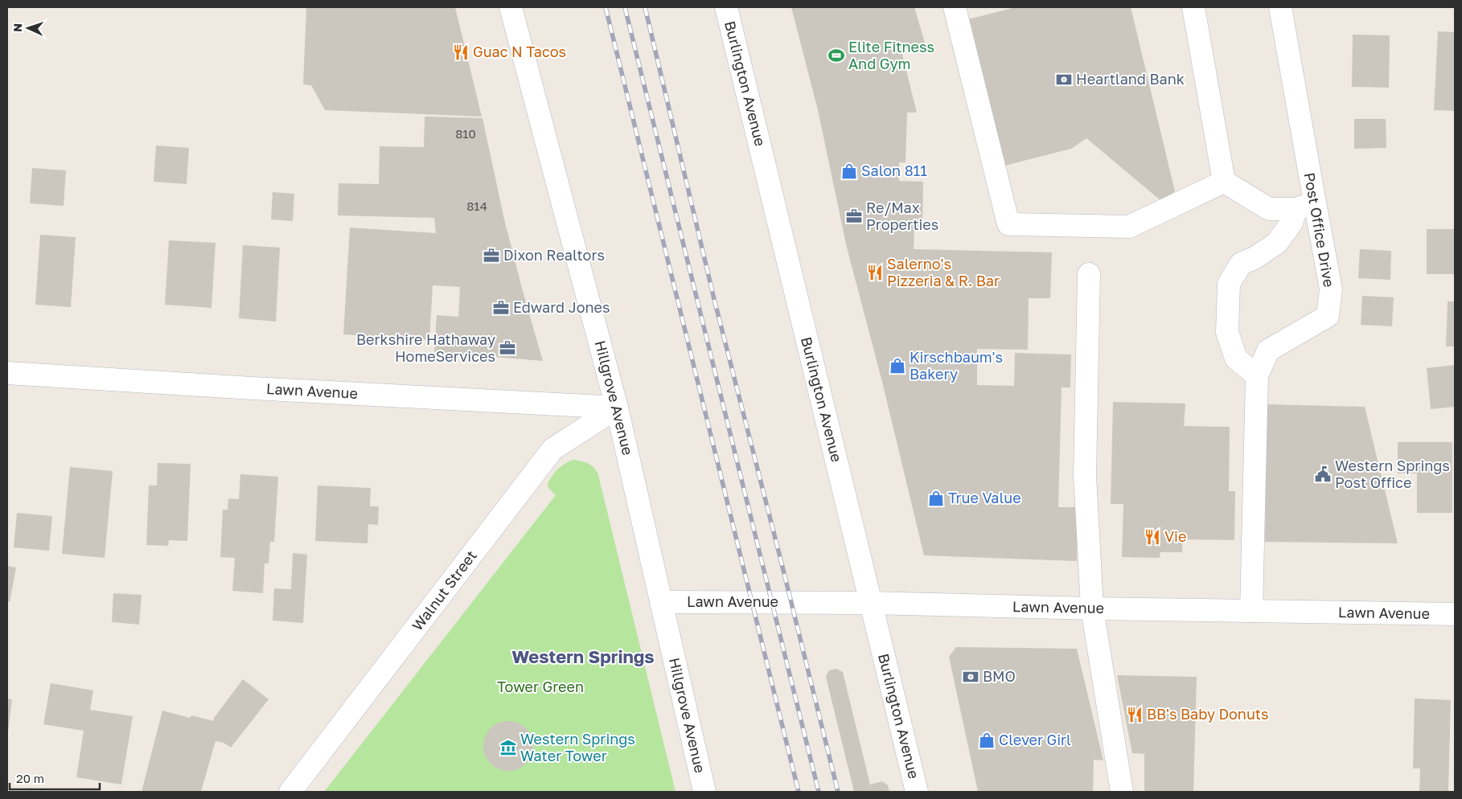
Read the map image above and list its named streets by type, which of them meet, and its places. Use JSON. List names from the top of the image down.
{
  "streets": {
    "street": [
      "Burlington Avenue",
      "Post Office Drive",
      "Lawn Avenue",
      "Hillgrove Avenue",
      "Walnut Street"
    ]
  },
  "crossings": [
    ["Burlington Avenue", "Lawn Avenue"],
    ["Post Office Drive", "Lawn Avenue"],
    ["Lawn Avenue", "Hillgrove Avenue"],
    ["Lawn Avenue", "Walnut Street"],
    ["Hillgrove Avenue", "Walnut Street"]
  ],
  "districts": ["Western Springs"],
  "parks": ["Tower Green"],
  "places": {
    "restaurant": [
      "Guac N Tacos",
      "Salerno's Pizzeria & R. Bar",
      "Vie",
      "BB's Baby Donuts"
    ],
    "sports": ["Elite Fitness And Gym"],
    "bank": ["Heartland Bank", "BMO"],
    "shop": [
      "Salon 811",
      "Kirschbaum's Bakery",
      "True Value",
      "Clever Girl"
    ],
    "office": [
      "Re/Max Properties",
      "Dixon Realtors",
      "Edward Jones",
      "Berkshire Hathaway HomeServices"
    ],
    "public building": ["Western Springs Post Office"],
    "museum": ["Western Springs Water Tower"]
  },
  "house_numbers": ["810", "814"],
  "scale_bar": "20 m",
  "north": "left"
}
